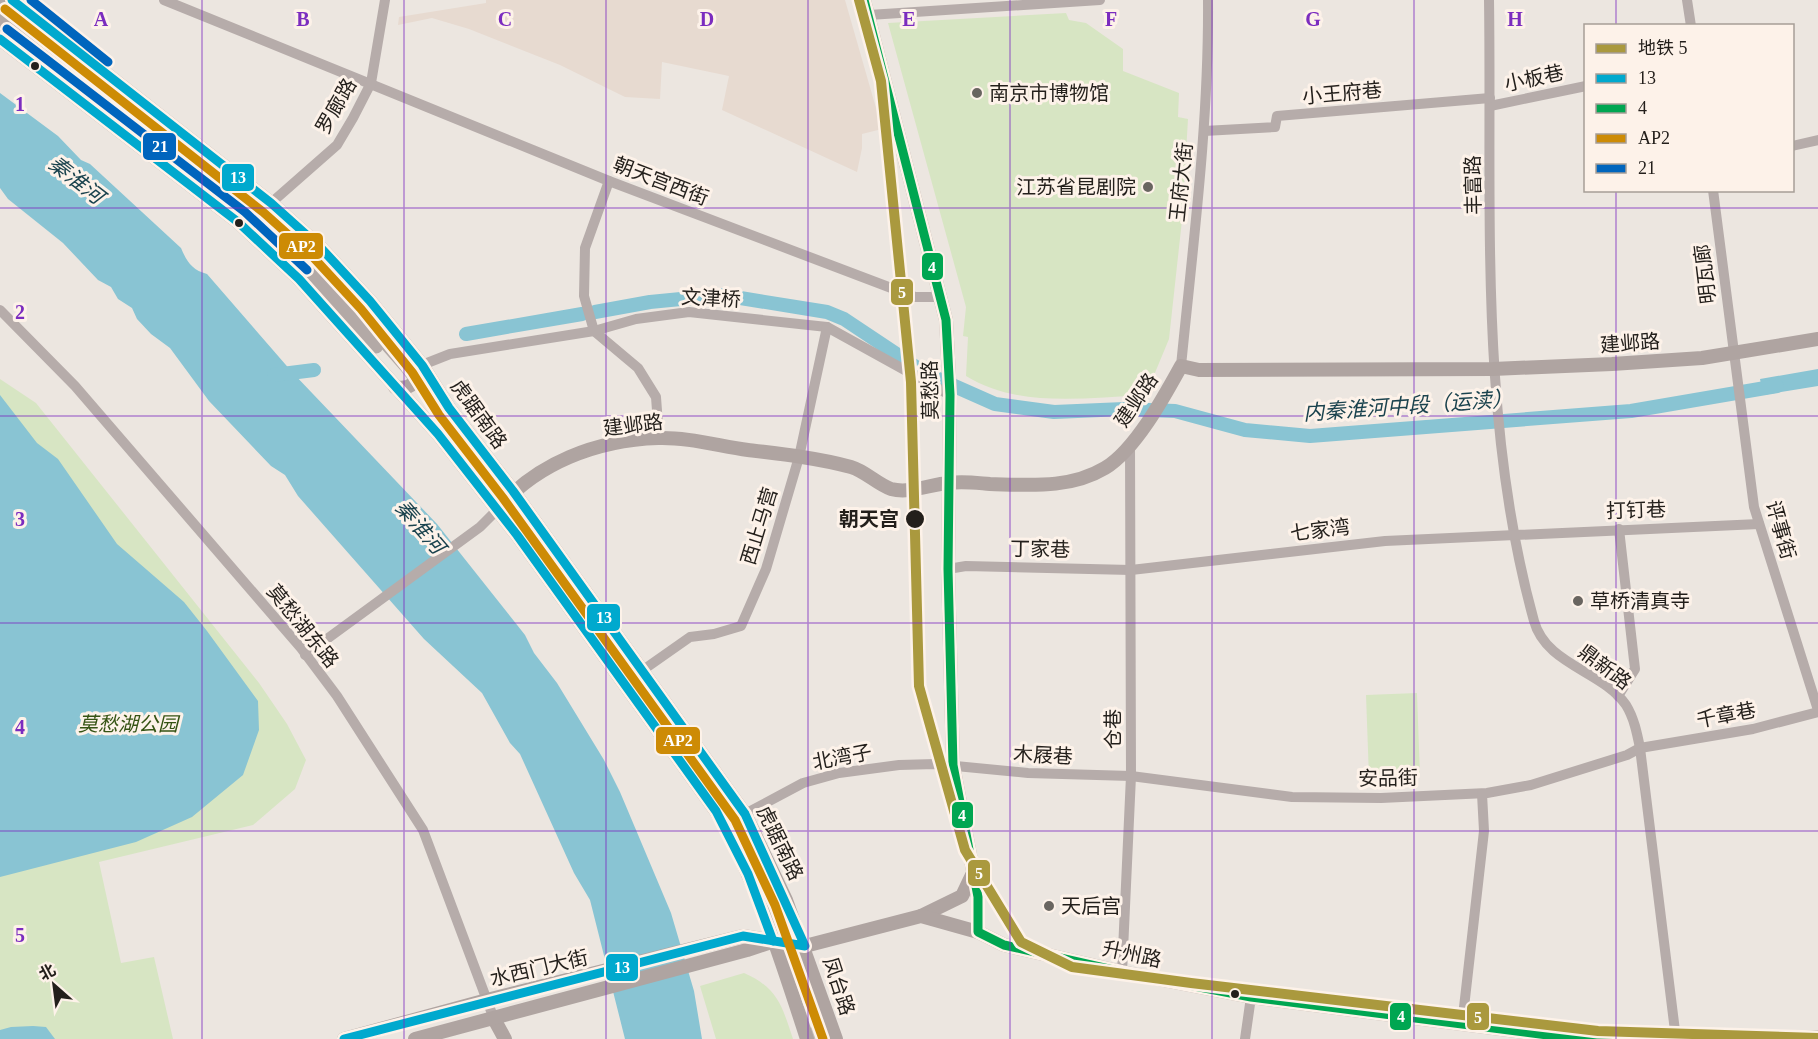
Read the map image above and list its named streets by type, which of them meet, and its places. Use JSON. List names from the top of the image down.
{
  "streets": {
    "main road": [
      "建邺路",
      "莫愁路",
      "虎踞南路",
      "升州路",
      "水西门大街",
      "凤台路"
    ],
    "street": [
      "小板巷",
      "小王府巷",
      "罗廊路",
      "朝天宫西街",
      "王府大街",
      "丰富路",
      "明瓦廊",
      "文津桥",
      "打钉巷",
      "西止马营",
      "七家湾",
      "评事街",
      "丁家巷",
      "莫愁湖东路",
      "鼎新路",
      "千章巷",
      "仓巷",
      "木屐巷",
      "北湾子",
      "安品街"
    ]
  },
  "crossings": [
    ["小板巷", "小王府巷"],
    ["小板巷", "丰富路"],
    ["小王府巷", "王府大街"],
    ["小王府巷", "丰富路"],
    ["罗廊路", "朝天宫西街"],
    ["罗廊路", "虎踞南路"],
    ["朝天宫西街", "莫愁路"],
    ["王府大街", "建邺路"],
    ["丰富路", "建邺路"],
    ["丰富路", "鼎新路"],
    ["明瓦廊", "建邺路"],
    ["明瓦廊", "评事街"],
    ["文津桥", "莫愁路"],
    ["文津桥", "虎踞南路"],
    ["文津桥", "西止马营"],
    ["建邺路", "莫愁路"],
    ["建邺路", "虎踞南路"],
    ["建邺路", "西止马营"],
    ["建邺路", "评事街"],
    ["建邺路", "鼎新路"],
    ["建邺路", "仓巷"],
    ["莫愁路", "丁家巷"],
    ["莫愁路", "木屐巷"],
    ["莫愁路", "北湾子"],
    ["莫愁路", "升州路"],
    ["虎踞南路", "西止马营"],
    ["虎踞南路", "北湾子"],
    ["虎踞南路", "凤台路"],
    ["打钉巷", "七家湾"],
    ["打钉巷", "评事街"],
    ["打钉巷", "鼎新路"],
    ["七家湾", "丁家巷"],
    ["七家湾", "鼎新路"],
    ["七家湾", "仓巷"],
    ["评事街", "千章巷"],
    ["丁家巷", "仓巷"],
    ["莫愁湖东路", "水西门大街"],
    ["鼎新路", "千章巷"],
    ["鼎新路", "安品街"],
    ["鼎新路", "升州路"],
    ["千章巷", "安品街"],
    ["仓巷", "木屐巷"],
    ["仓巷", "安品街"],
    ["仓巷", "升州路"],
    ["木屐巷", "北湾子"],
    ["木屐巷", "安品街"]
  ],
  "water": ["秦淮河", "内秦淮河中段（运渎）"],
  "parks": ["莫愁湖公园"],
  "places": [
    "南京市博物馆",
    "江苏省昆剧院",
    "朝天宫",
    "草桥清真寺",
    "天后宫"
  ],
  "lines": [
    "metro line 5",
    "transit line 13",
    "transit line 4",
    "transit line 21",
    "transit line AP2"
  ],
  "legend": [
    "地铁 5",
    "13",
    "4",
    "AP2",
    "21"
  ],
  "north": "top left",
  "grid": {
    "columns": [
      "A",
      "B",
      "C",
      "D",
      "E",
      "F",
      "G",
      "H"
    ],
    "rows": [
      "1",
      "2",
      "3",
      "4",
      "5"
    ]
  }
}
